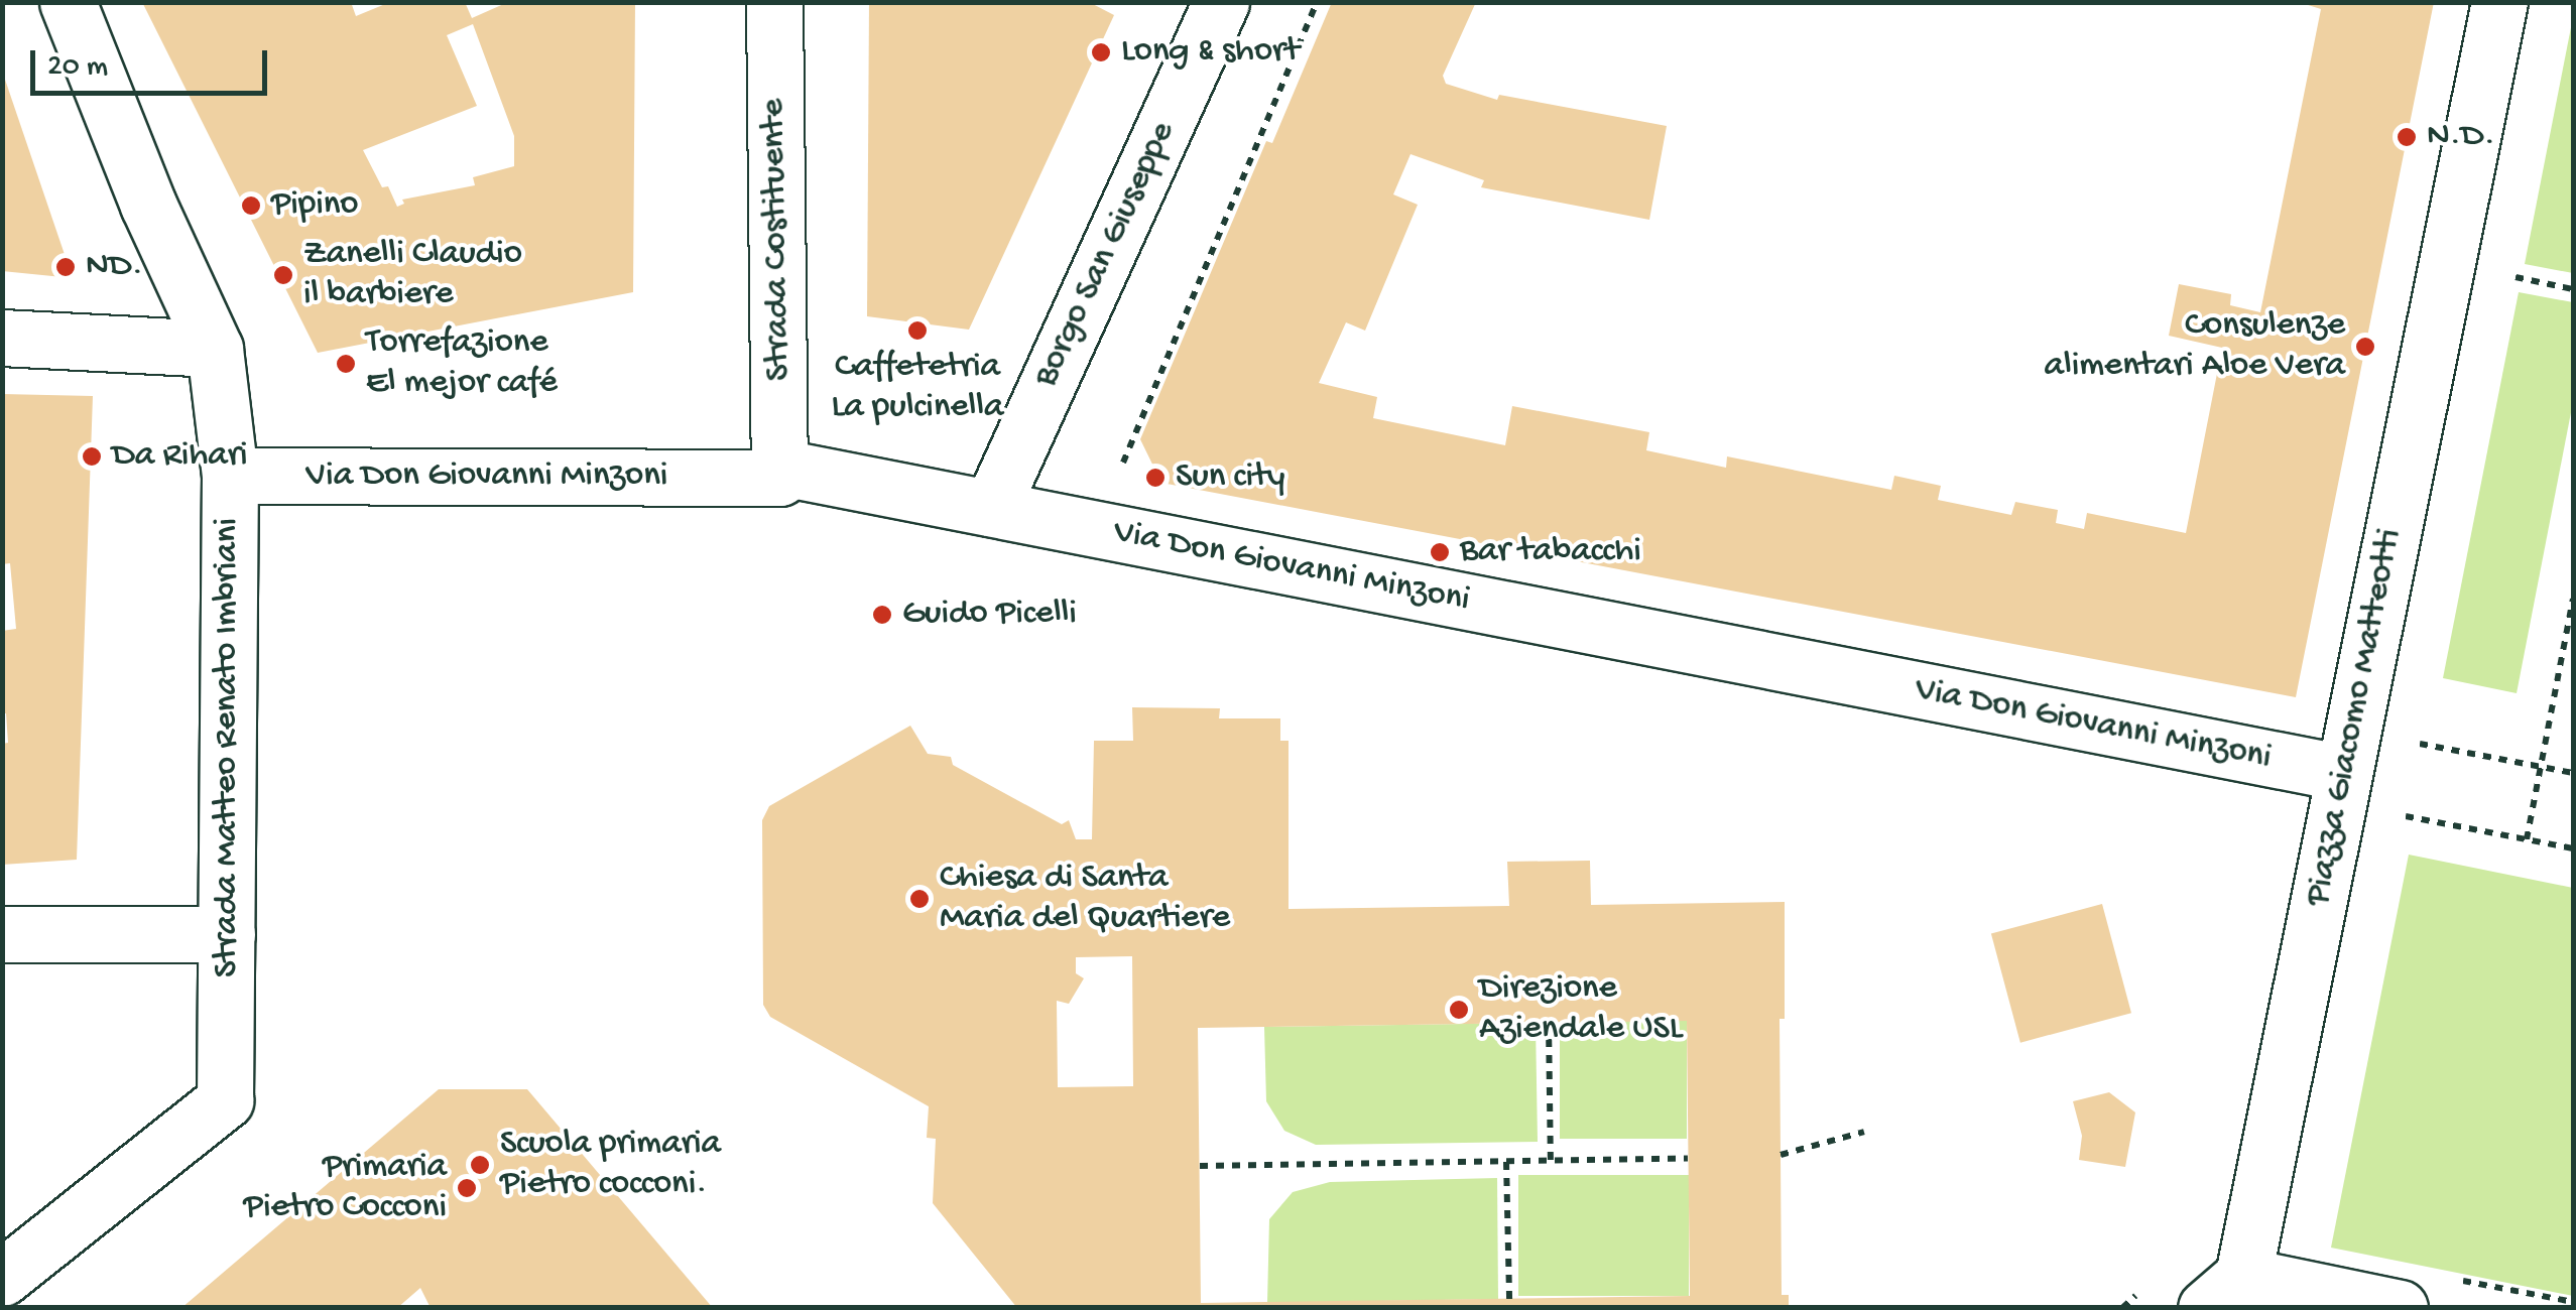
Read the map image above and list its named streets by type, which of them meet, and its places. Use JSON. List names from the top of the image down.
{
  "streets": {
    "street": [
      "Strada Costituente",
      "Borgo San Giuseppe",
      "Via Don Giovanni Minzoni",
      "Piazza Giacomo Matteotti",
      "Strada Matteo Renato Imbriani"
    ]
  },
  "crossings": [
    ["Strada Costituente", "Via Don Giovanni Minzoni"],
    ["Borgo San Giuseppe", "Via Don Giovanni Minzoni"],
    ["Via Don Giovanni Minzoni", "Piazza Giacomo Matteotti"],
    ["Via Don Giovanni Minzoni", "Strada Matteo Renato Imbriani"]
  ],
  "places": [
    "Long & short",
    "N.D.",
    "Pipino",
    "ND.",
    "Zanelli Claudio il barbiere",
    "Caffetetria La pulcinella",
    "Consulenze alimentari Aloe Vera",
    "Torrefazione El mejor café",
    "Da Rihari",
    "Sun city",
    "Bar tabacchi",
    "Guido Picelli",
    "Chiesa di Santa Maria del Quartiere",
    "Direzione Aziendale USL",
    "Scuola primaria Pietro cocconi.",
    "Primaria Pietro Cocconi"
  ],
  "scale_bar": "20 m"
}
